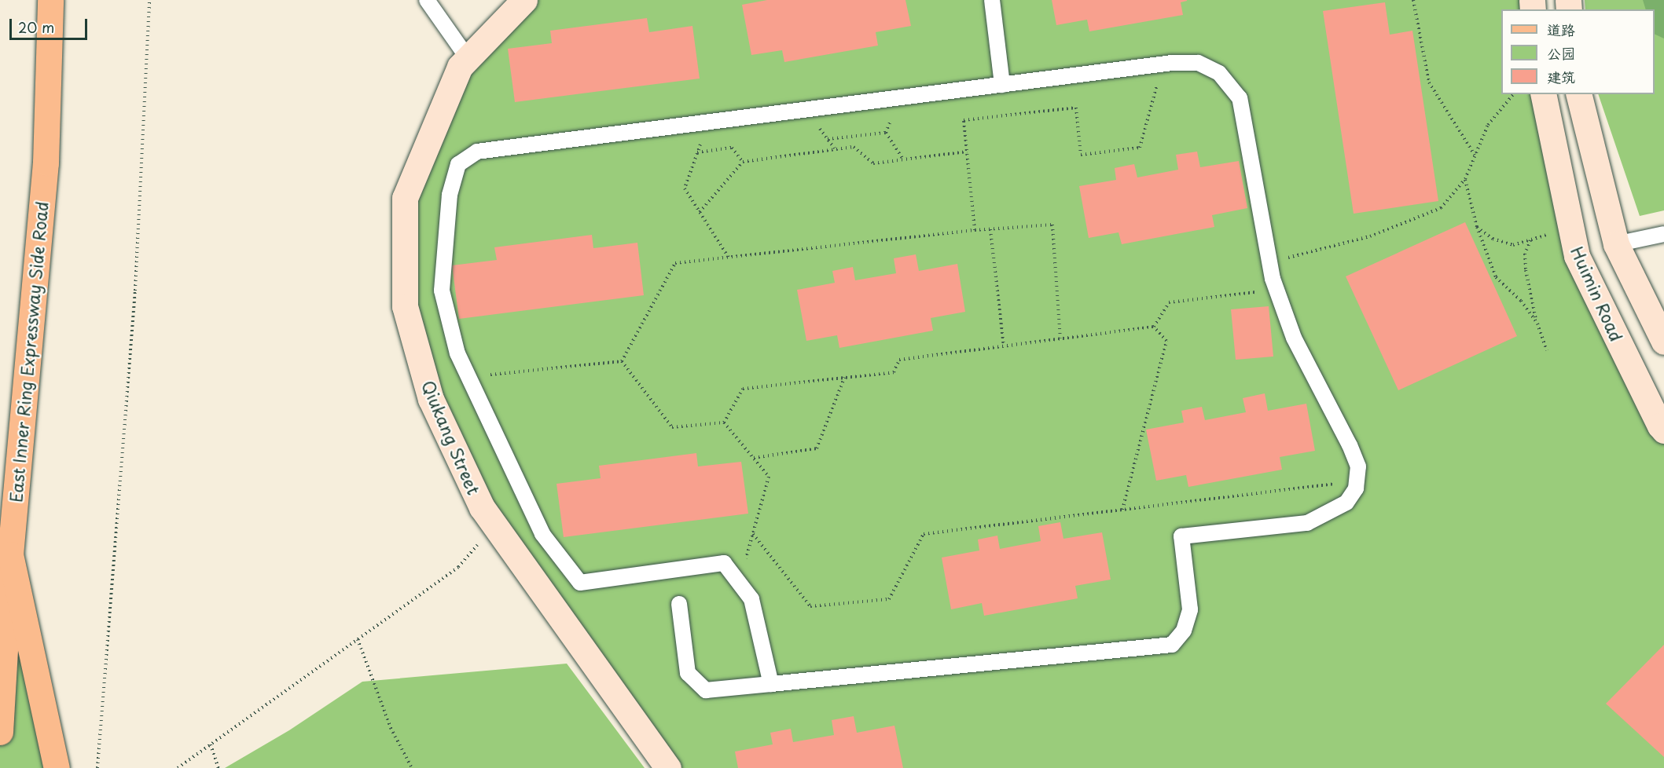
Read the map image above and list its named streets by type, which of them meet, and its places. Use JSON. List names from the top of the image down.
{
  "streets": {
    "main road": ["East Inner Ring Expressway Side Road"],
    "street": ["Huimin Road", "Qiukang Street"]
  },
  "legend": ["道路", "公园", "建筑"],
  "scale_bar": "20 m"
}
